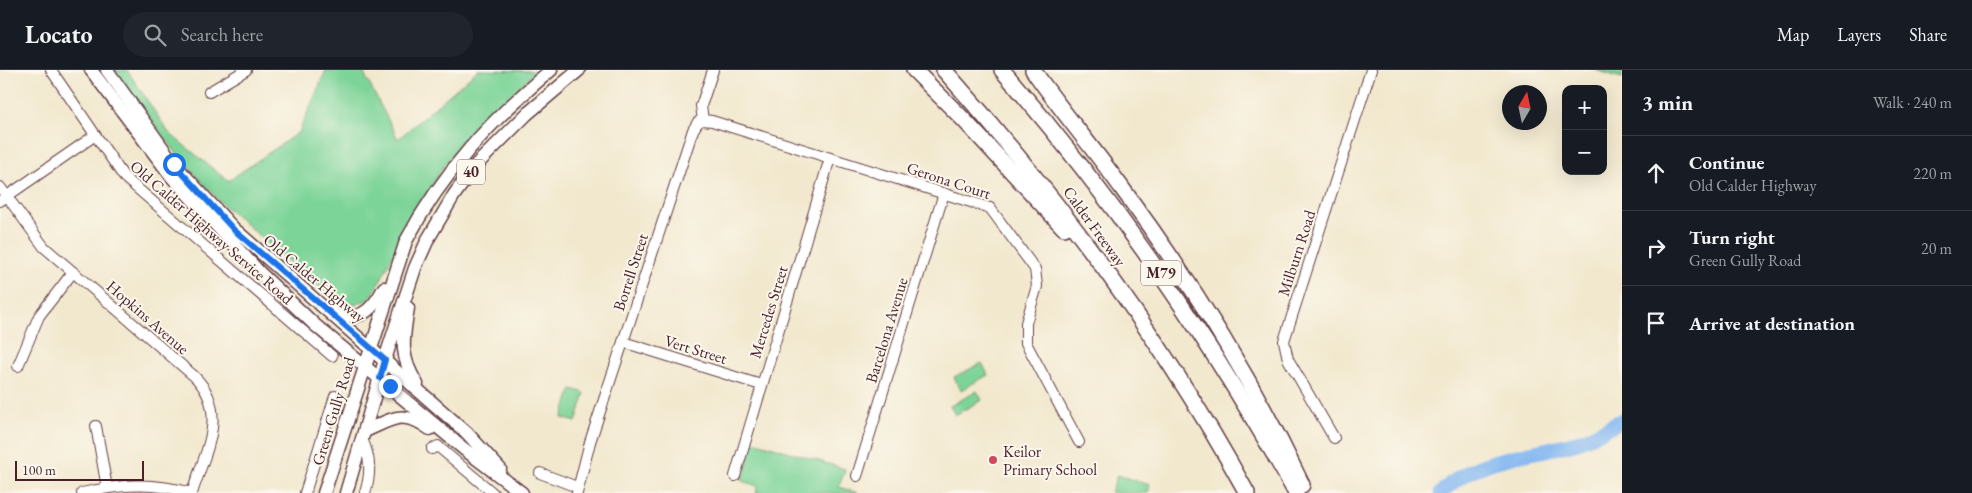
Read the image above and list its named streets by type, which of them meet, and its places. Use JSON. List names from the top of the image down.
{
  "streets": {
    "highway": ["Calder Freeway", "M79"],
    "main road": ["40", "Old Calder Highway", "Green Gully Road"],
    "street": [
      "Gerona Court",
      "Old Calder Highway Service Road",
      "Milburn Road",
      "Borrell Street",
      "Mercedes Street",
      "Hopkins Avenue",
      "Barcelona Avenue",
      "Vert Street"
    ]
  },
  "crossings": [
    ["40", "Old Calder Highway"],
    ["Gerona Court", "Borrell Street"],
    ["Gerona Court", "Mercedes Street"],
    ["Gerona Court", "Barcelona Avenue"],
    ["Borrell Street", "Vert Street"],
    ["Old Calder Highway", "Green Gully Road"],
    ["Mercedes Street", "Vert Street"]
  ],
  "places": ["Keilor Primary School"],
  "scale_bar": "100 m",
  "north": "top",
  "page": {
    "header": "Locato",
    "search": "Search here",
    "nav": ["Map", "Layers", "Share"],
    "heading": ["3 min", "Walk · 240 m"],
    "map_buttons": ["+", "−"],
    "list": [
      ["Continue", "Old Calder Highway", "220 m"],
      ["Turn right", "Green Gully Road", "20 m"],
      "Arrive at destination"
    ],
    "scale": "100 m"
  }
}
